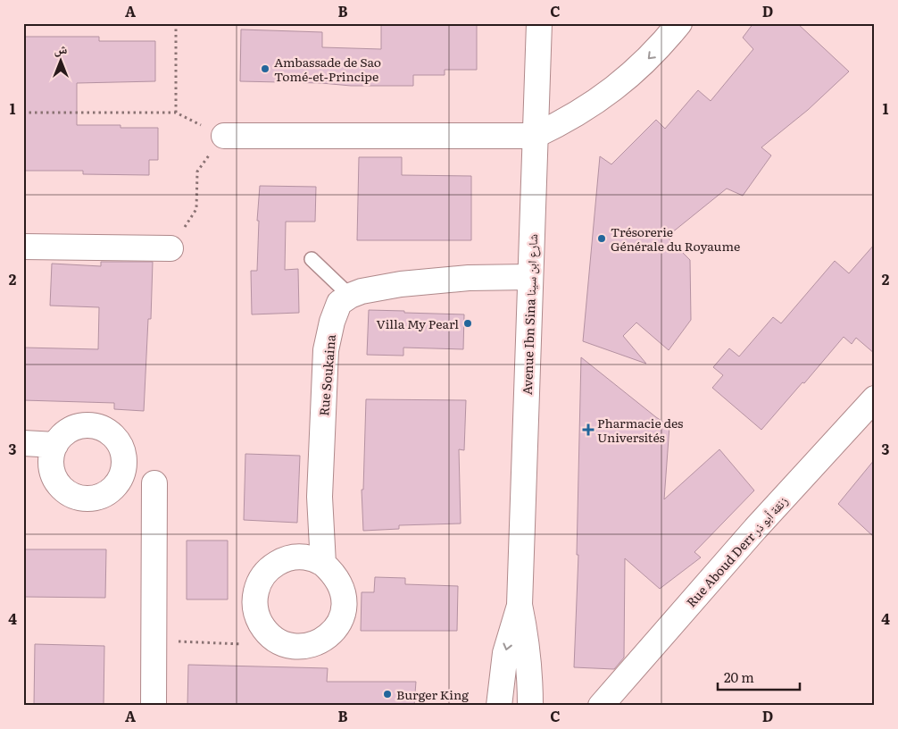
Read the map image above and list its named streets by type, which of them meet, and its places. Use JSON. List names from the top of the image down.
{
  "streets": {
    "street": ["Avenue Ibn Sina شارع ابن سينا", "Rue Soukaina", "Rue Aboud Derr زنقة أبو ذر"]
  },
  "places": {
    "other": [
      "Ambassade de Sao Tomé-et-Principe",
      "Trésorerie Générale du Royaume",
      "Villa My Pearl",
      "Burger King"
    ],
    "health": ["Pharmacie des Universités"]
  },
  "scale_bar": "20 m",
  "north": "top",
  "grid": {
    "columns": [
      "A",
      "B",
      "C",
      "D"
    ],
    "rows": [
      "1",
      "2",
      "3",
      "4"
    ]
  }
}
